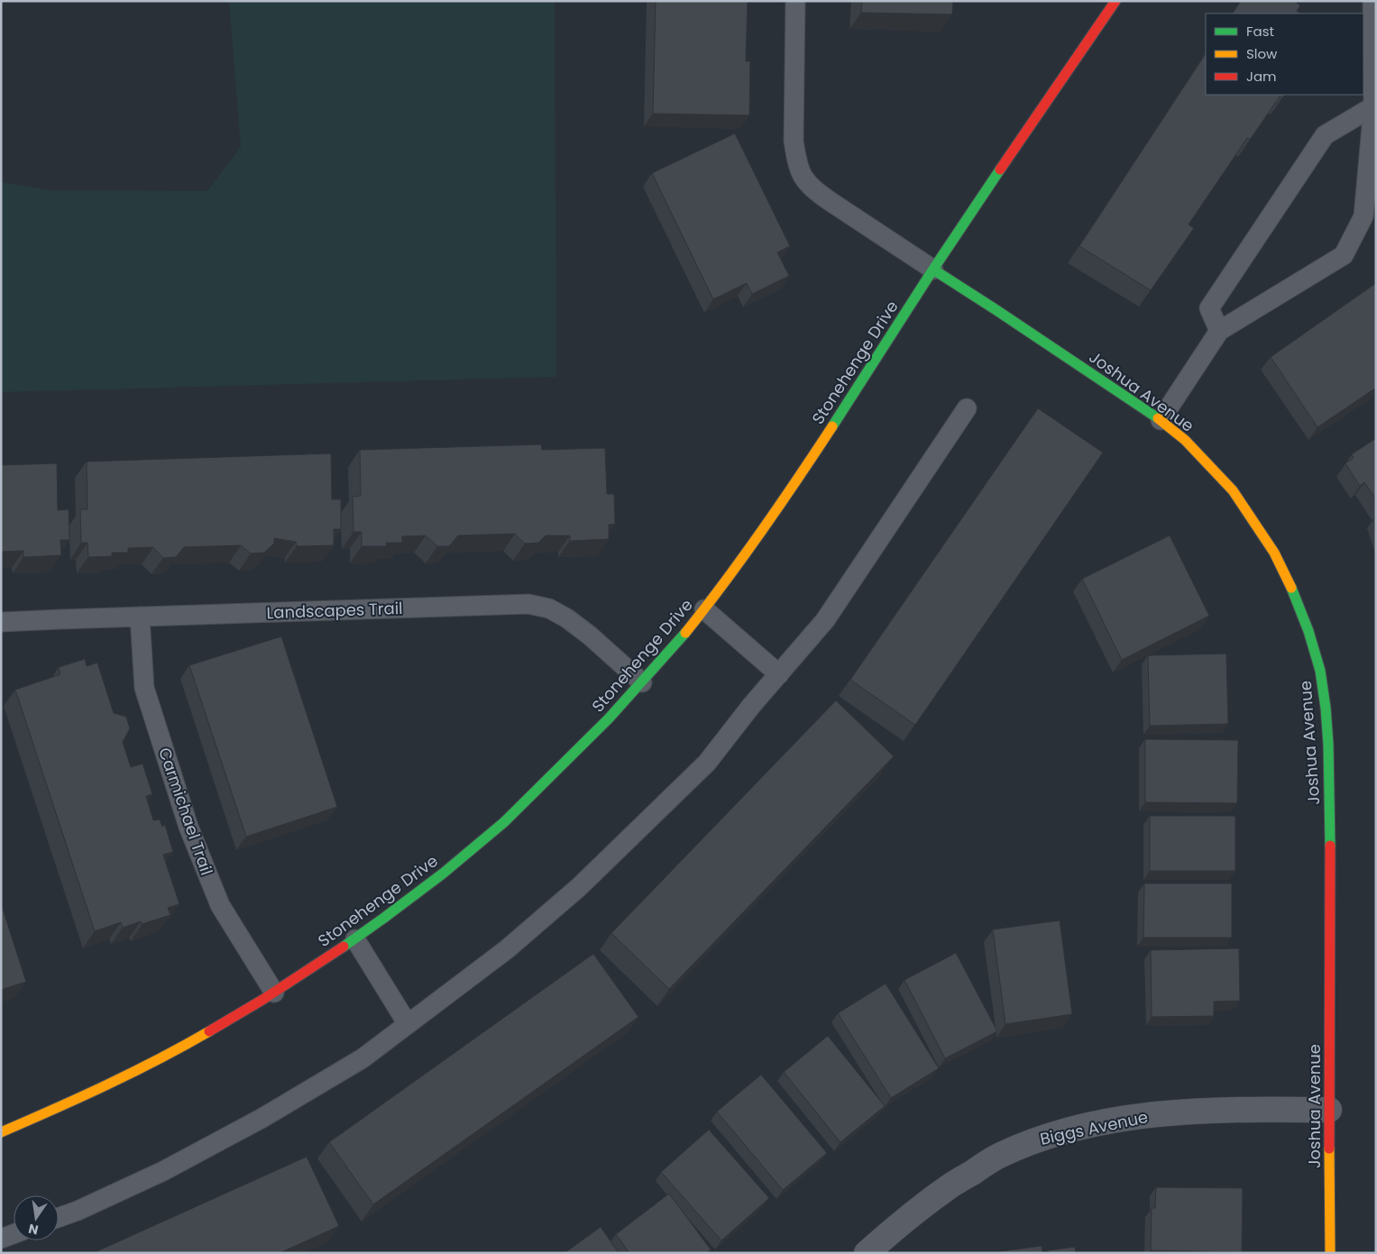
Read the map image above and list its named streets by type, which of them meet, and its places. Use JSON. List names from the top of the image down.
{
  "streets": {
    "street": ["Stonehenge Drive", "Joshua Avenue", "Biggs Avenue"],
    "lane": ["Landscapes Trail", "Carmichael Trail"]
  },
  "crossings": [
    ["Stonehenge Drive", "Joshua Avenue"],
    ["Stonehenge Drive", "Landscapes Trail"],
    ["Stonehenge Drive", "Carmichael Trail"],
    ["Joshua Avenue", "Biggs Avenue"],
    ["Landscapes Trail", "Carmichael Trail"]
  ],
  "legend": ["Fast", "Slow", "Jam"],
  "north": "bottom"
}
